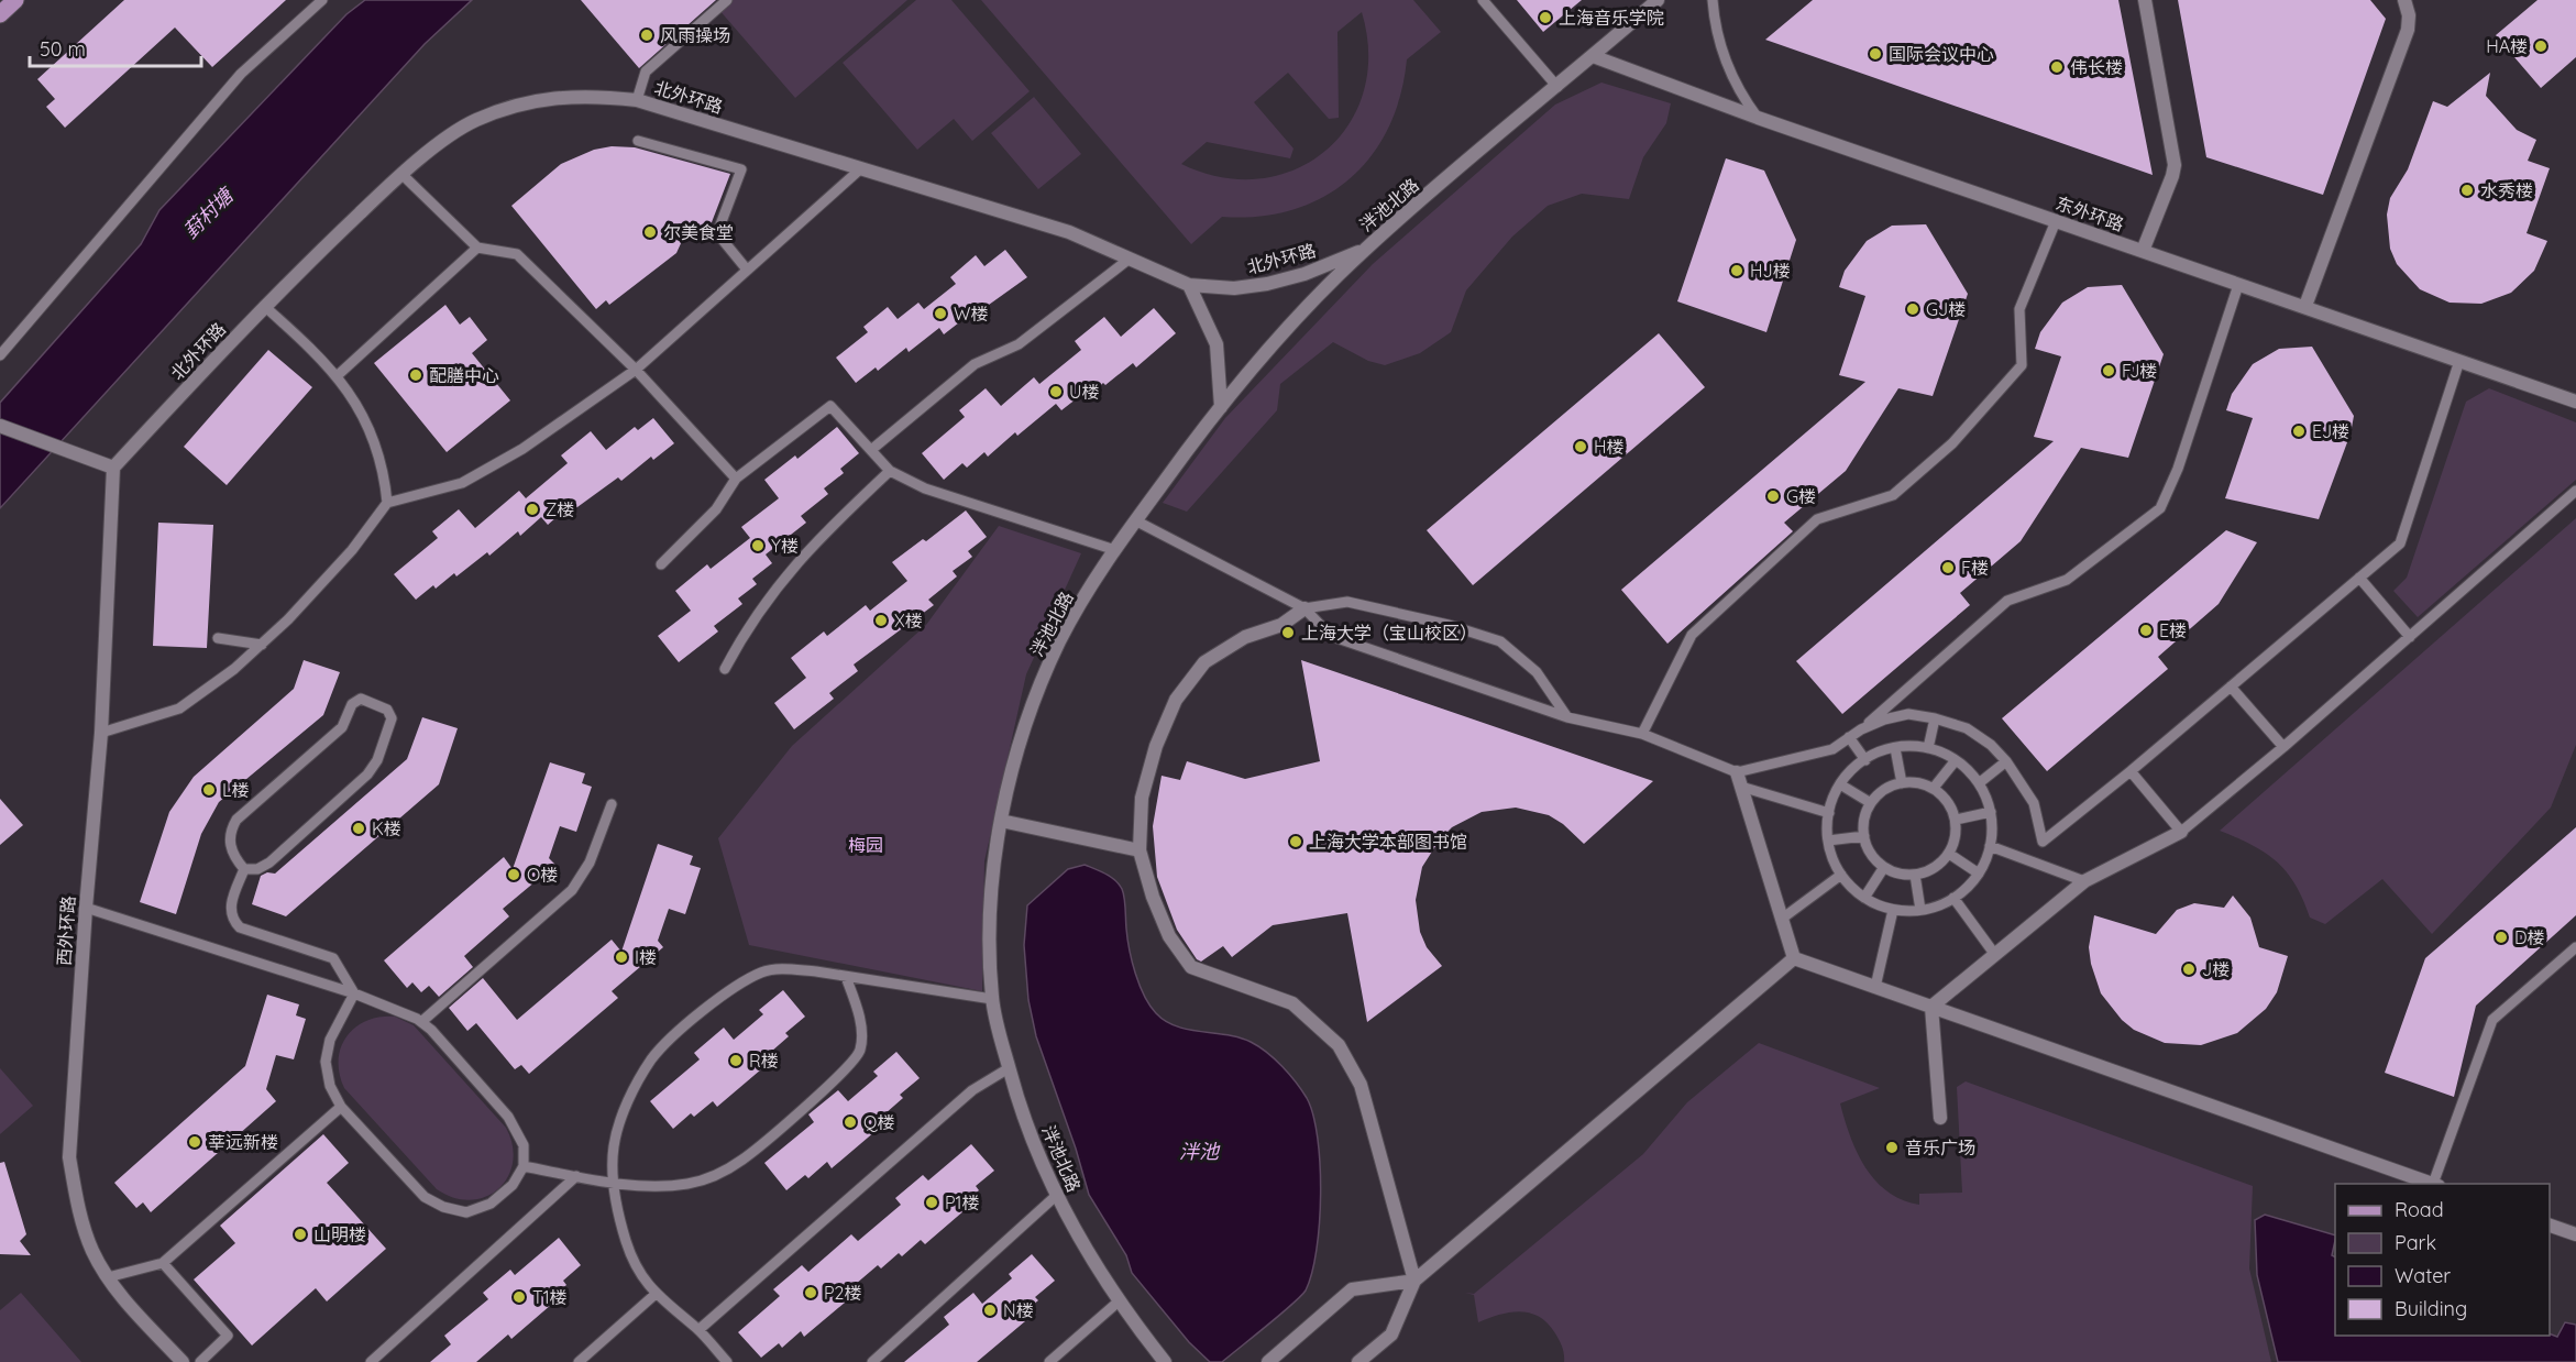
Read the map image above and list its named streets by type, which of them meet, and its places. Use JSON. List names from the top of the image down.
{
  "streets": {
    "street": [
      "北外环路",
      "泮池北路",
      "东外环路",
      "西外环路"
    ]
  },
  "crossings": [
    ["北外环路", "泮池北路"],
    ["北外环路", "西外环路"],
    ["泮池北路", "东外环路"]
  ],
  "water": ["葑村塘", "泮池"],
  "parks": ["梅园"],
  "places": [
    "上海音乐学院",
    "风雨操场",
    "HA楼",
    "国际会议中心",
    "伟长楼",
    "水秀楼",
    "尔美食堂",
    "HJ楼",
    "GJ楼",
    "W楼",
    "FJ楼",
    "配膳中心",
    "U楼",
    "EJ楼",
    "H楼",
    "G楼",
    "Z楼",
    "Y楼",
    "F楼",
    "X楼",
    "E楼",
    "上海大学（宝山校区）",
    "L楼",
    "K楼",
    "上海大学本部图书馆",
    "O楼",
    "D楼",
    "I楼",
    "J楼",
    "R楼",
    "Q楼",
    "莘远新楼",
    "音乐广场",
    "P1楼",
    "山明楼",
    "P2楼",
    "T1楼",
    "N楼"
  ],
  "legend": [
    "Road",
    "Park",
    "Water",
    "Building"
  ],
  "scale_bar": "50 m"
}
